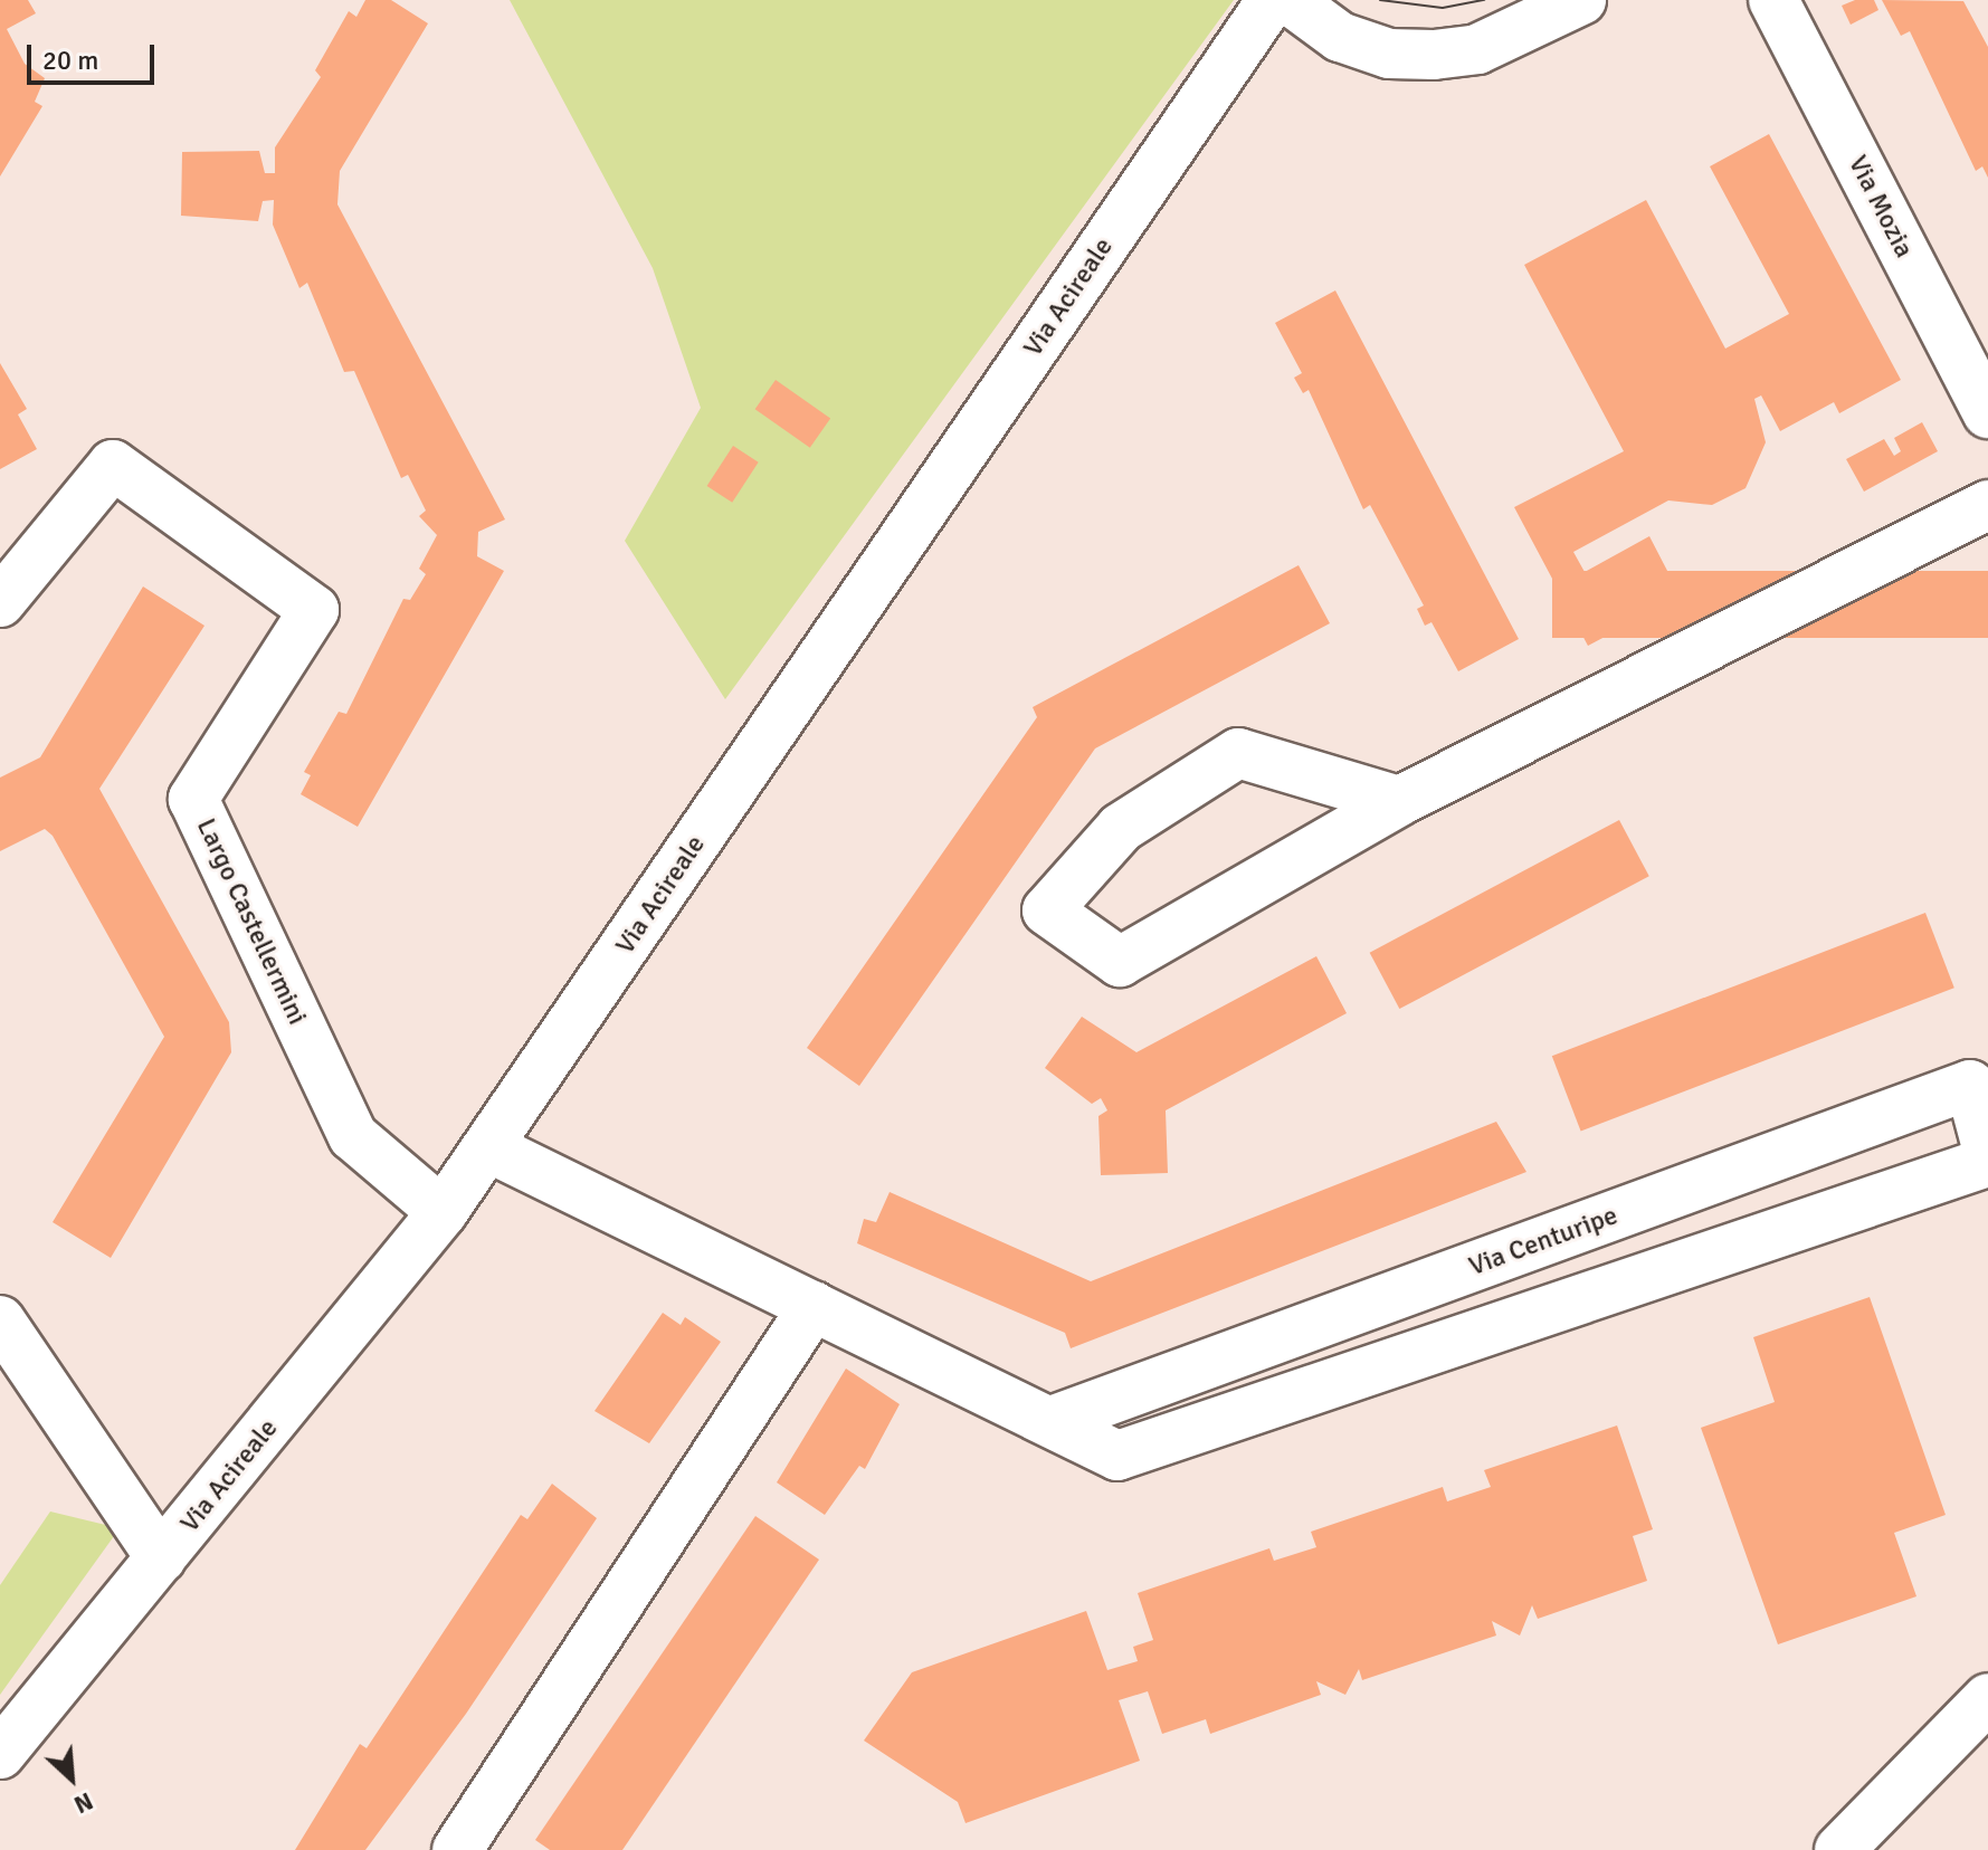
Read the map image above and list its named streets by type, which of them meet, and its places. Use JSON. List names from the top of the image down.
{
  "streets": {
    "street": [
      "Via Mozia",
      "Via Acireale",
      "Largo Castellermini",
      "Via Centuripe"
    ]
  },
  "crossings": [
    ["Via Acireale", "Largo Castellermini"]
  ],
  "scale_bar": "20 m",
  "north": "bottom right"
}
